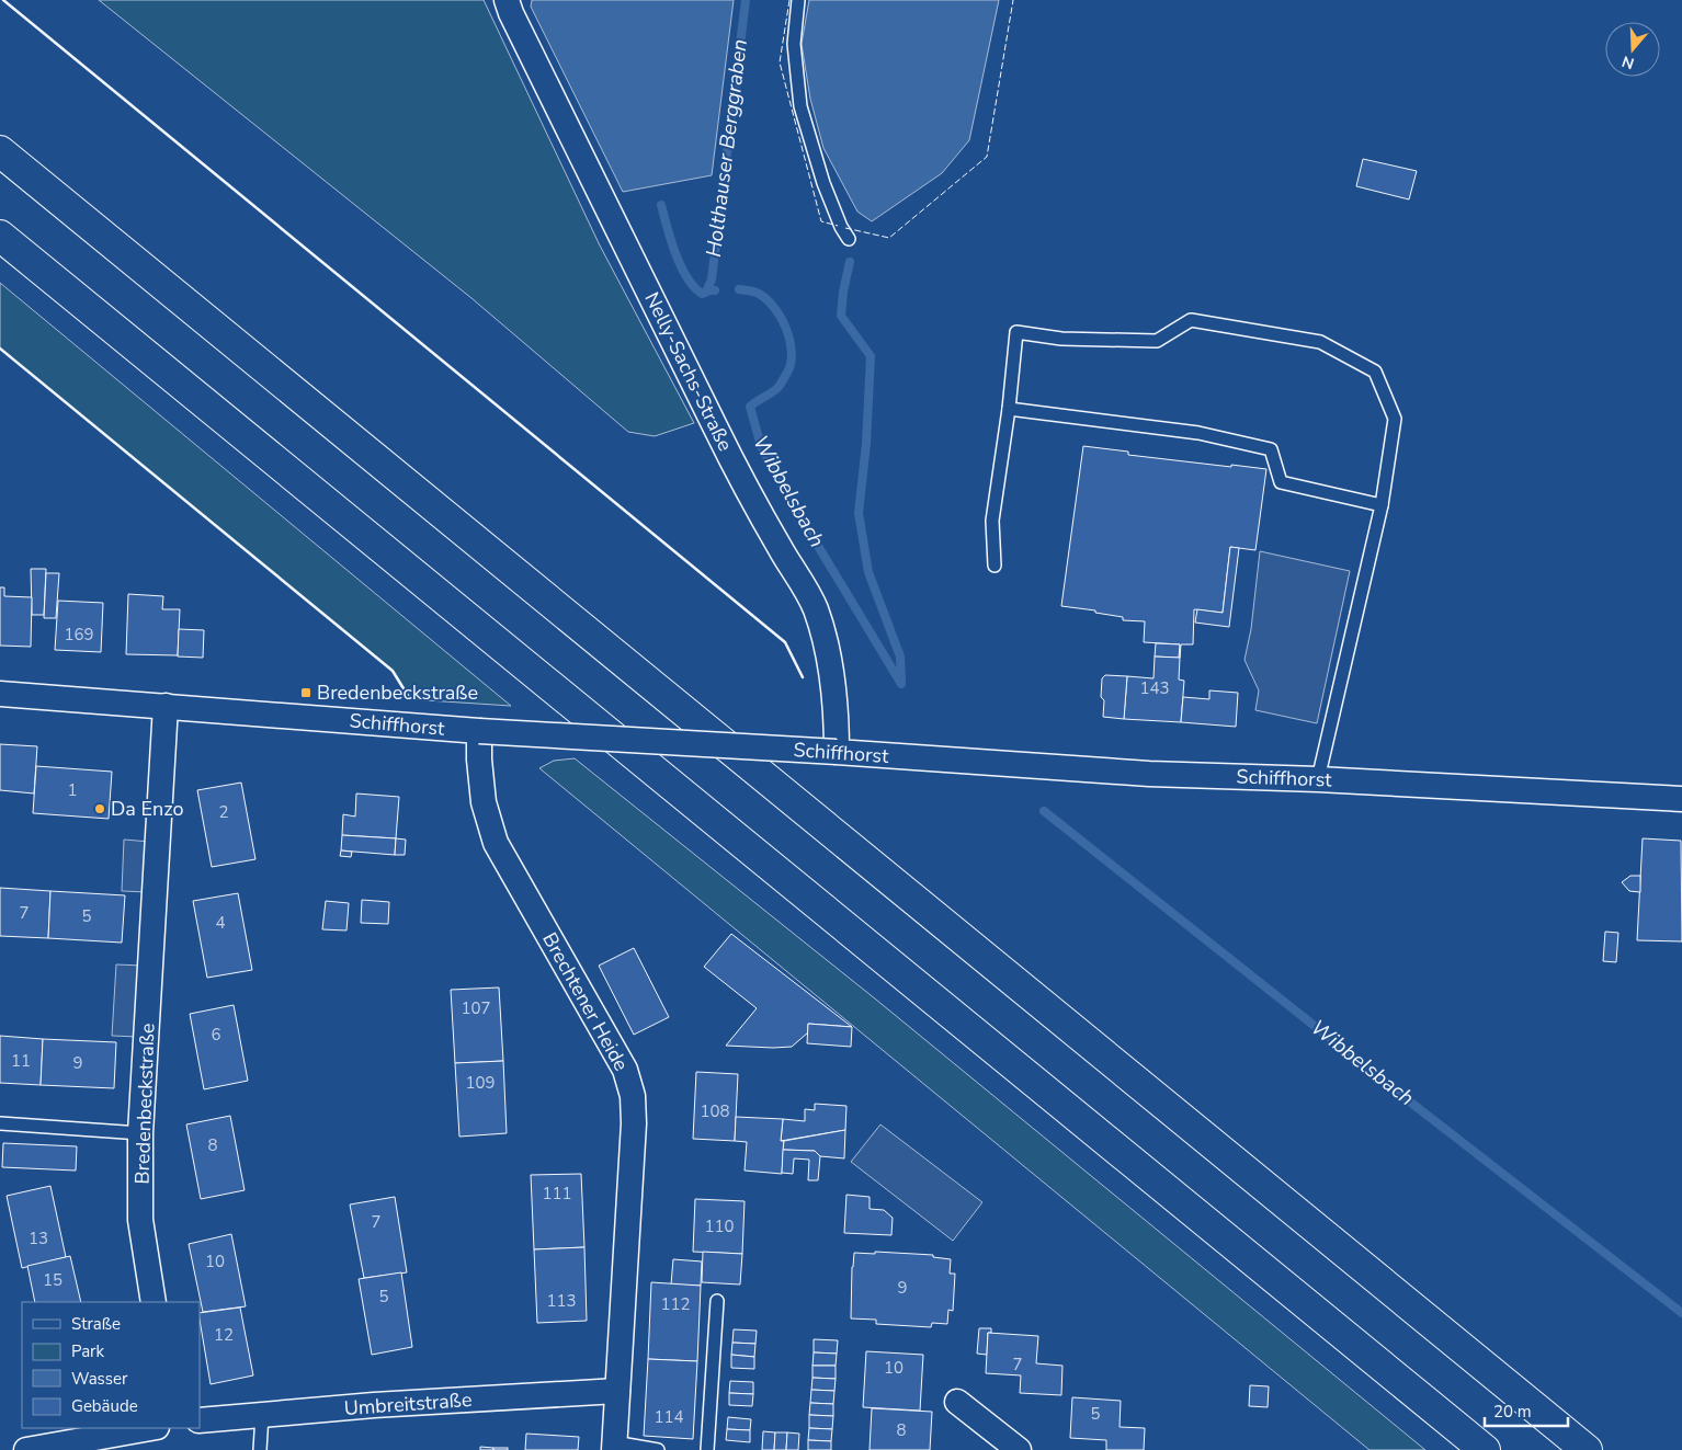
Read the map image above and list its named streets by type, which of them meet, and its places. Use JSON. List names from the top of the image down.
{
  "streets": {
    "street": [
      "Nelly-Sachs-Straße",
      "Schiffhorst",
      "Brechtener Heide",
      "Bredenbeckstraße",
      "Umbreitstraße"
    ]
  },
  "crossings": [
    ["Nelly-Sachs-Straße", "Schiffhorst"],
    ["Schiffhorst", "Brechtener Heide"],
    ["Schiffhorst", "Bredenbeckstraße"],
    ["Brechtener Heide", "Umbreitstraße"]
  ],
  "water": ["Holthauser Berggraben", "Wibbelsbach"],
  "places": {
    "transit": ["Bredenbeckstraße"],
    "other": ["Da Enzo"]
  },
  "house_numbers": [
    "169",
    "143",
    "1",
    "2",
    "7",
    "5",
    "4",
    "107",
    "6",
    "11",
    "9",
    "109",
    "108",
    "8",
    "111",
    "7",
    "110",
    "13",
    "10",
    "15",
    "9",
    "5",
    "113",
    "112",
    "12",
    "7",
    "10",
    "5",
    "114",
    "8"
  ],
  "legend": [
    "Straße",
    "Park",
    "Wasser",
    "Gebäude"
  ],
  "scale_bar": "20 m",
  "north": "bottom"
}
